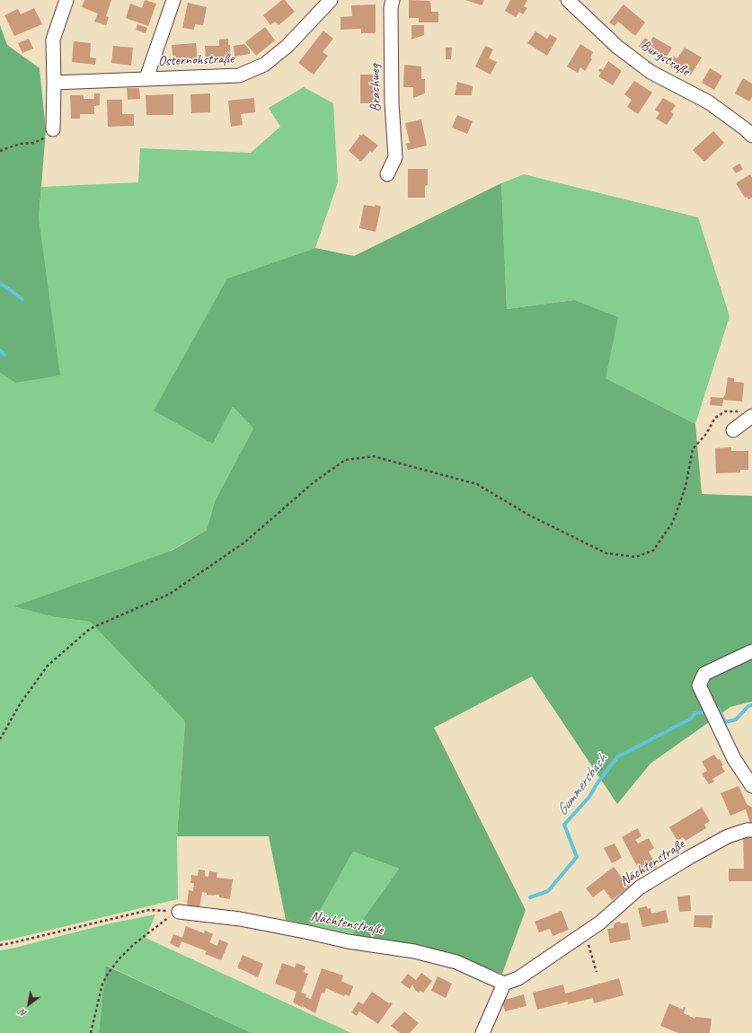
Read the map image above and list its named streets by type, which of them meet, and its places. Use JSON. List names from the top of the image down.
{
  "streets": {
    "street": [
      "Burgstraße",
      "Osternohstraße",
      "Brachweg",
      "Nächtenstraße"
    ]
  },
  "water": ["Gummersbach"],
  "north": "bottom left"
}
